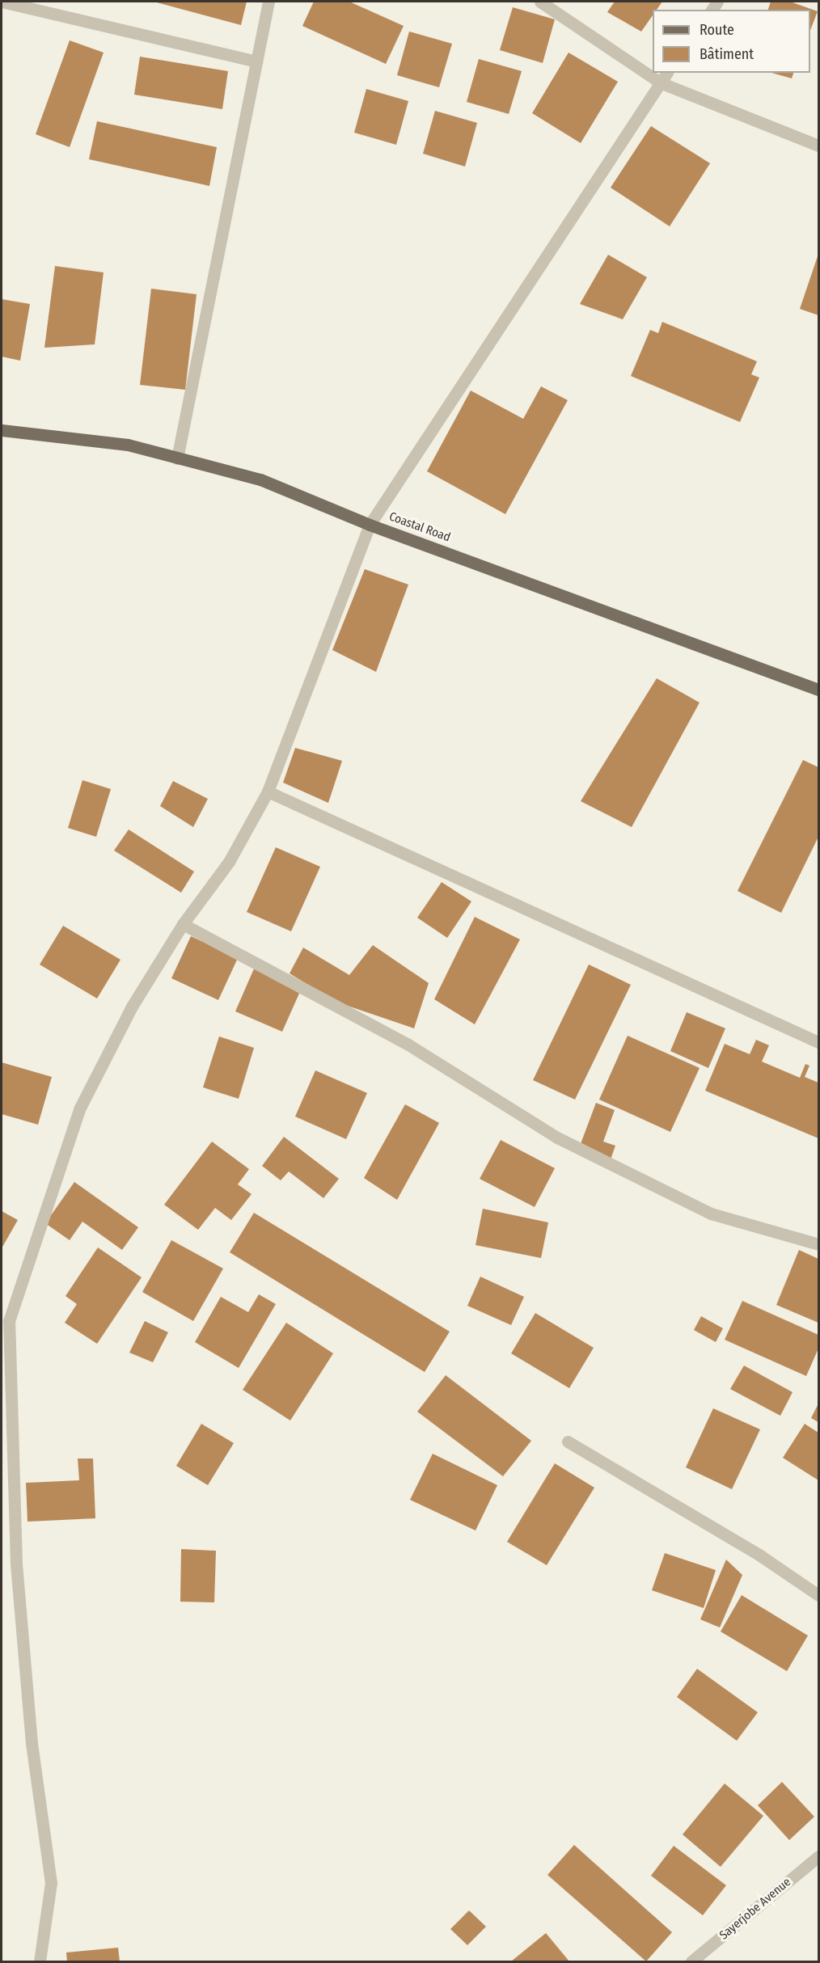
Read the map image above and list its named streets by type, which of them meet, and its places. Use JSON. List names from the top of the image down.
{
  "streets": {
    "main road": ["Coastal Road"],
    "street": ["Sayerjobe Avenue"]
  },
  "legend": ["Route", "Bâtiment"]
}
